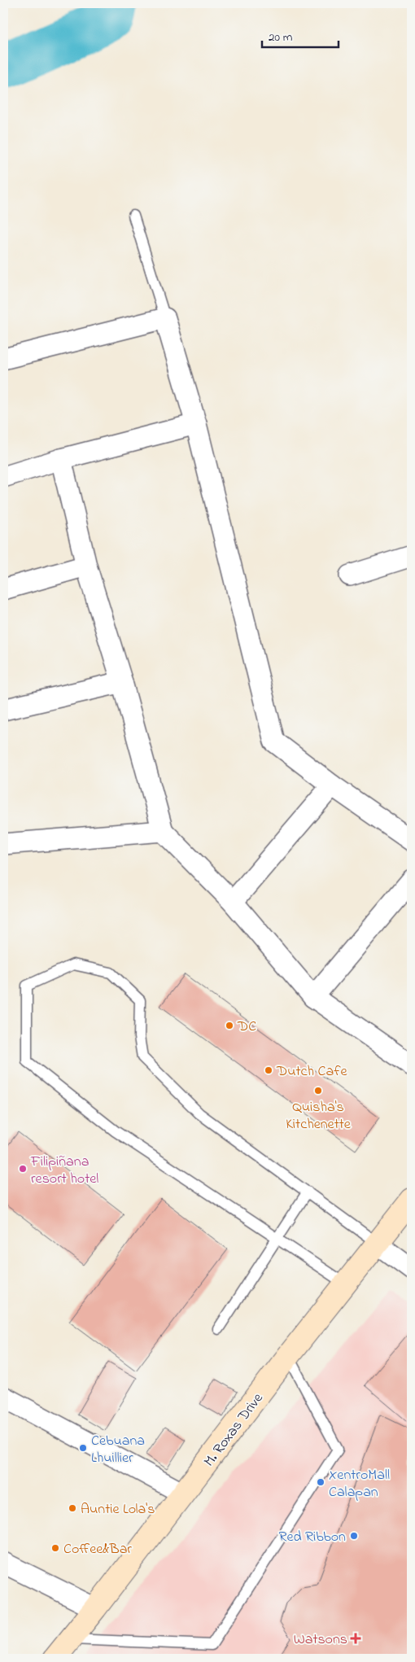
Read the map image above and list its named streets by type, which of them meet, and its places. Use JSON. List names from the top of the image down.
{
  "streets": {
    "main road": ["M. Roxas Drive"]
  },
  "places": {
    "other": [
      "DC",
      "Dutch Cafe",
      "Quisha's Kitchenette",
      "Filipiñana resort hotel",
      "Cebuana Lhuillier",
      "XentroMall Calapan",
      "Auntie Lola's",
      "Red Ribbon",
      "Coffee&Bar"
    ],
    "health": ["Watsons"]
  },
  "scale_bar": "20 m"
}
